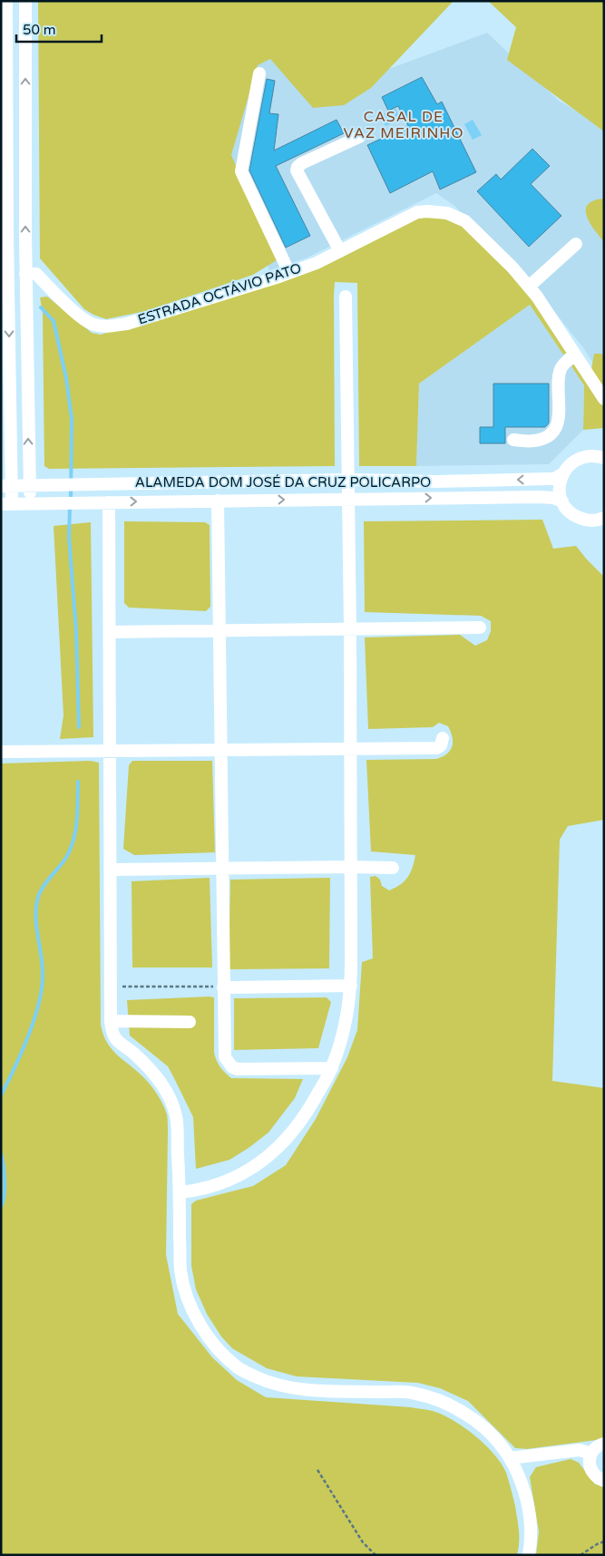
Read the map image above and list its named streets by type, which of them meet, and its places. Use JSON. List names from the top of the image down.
{
  "streets": {
    "street": ["ESTRADA OCTÁVIO PATO", "ALAMEDA DOM JOSÉ DA CRUZ POLICARPO"]
  },
  "districts": ["CASAL DE VAZ MEIRINHO"],
  "scale_bar": "50 m"
}
